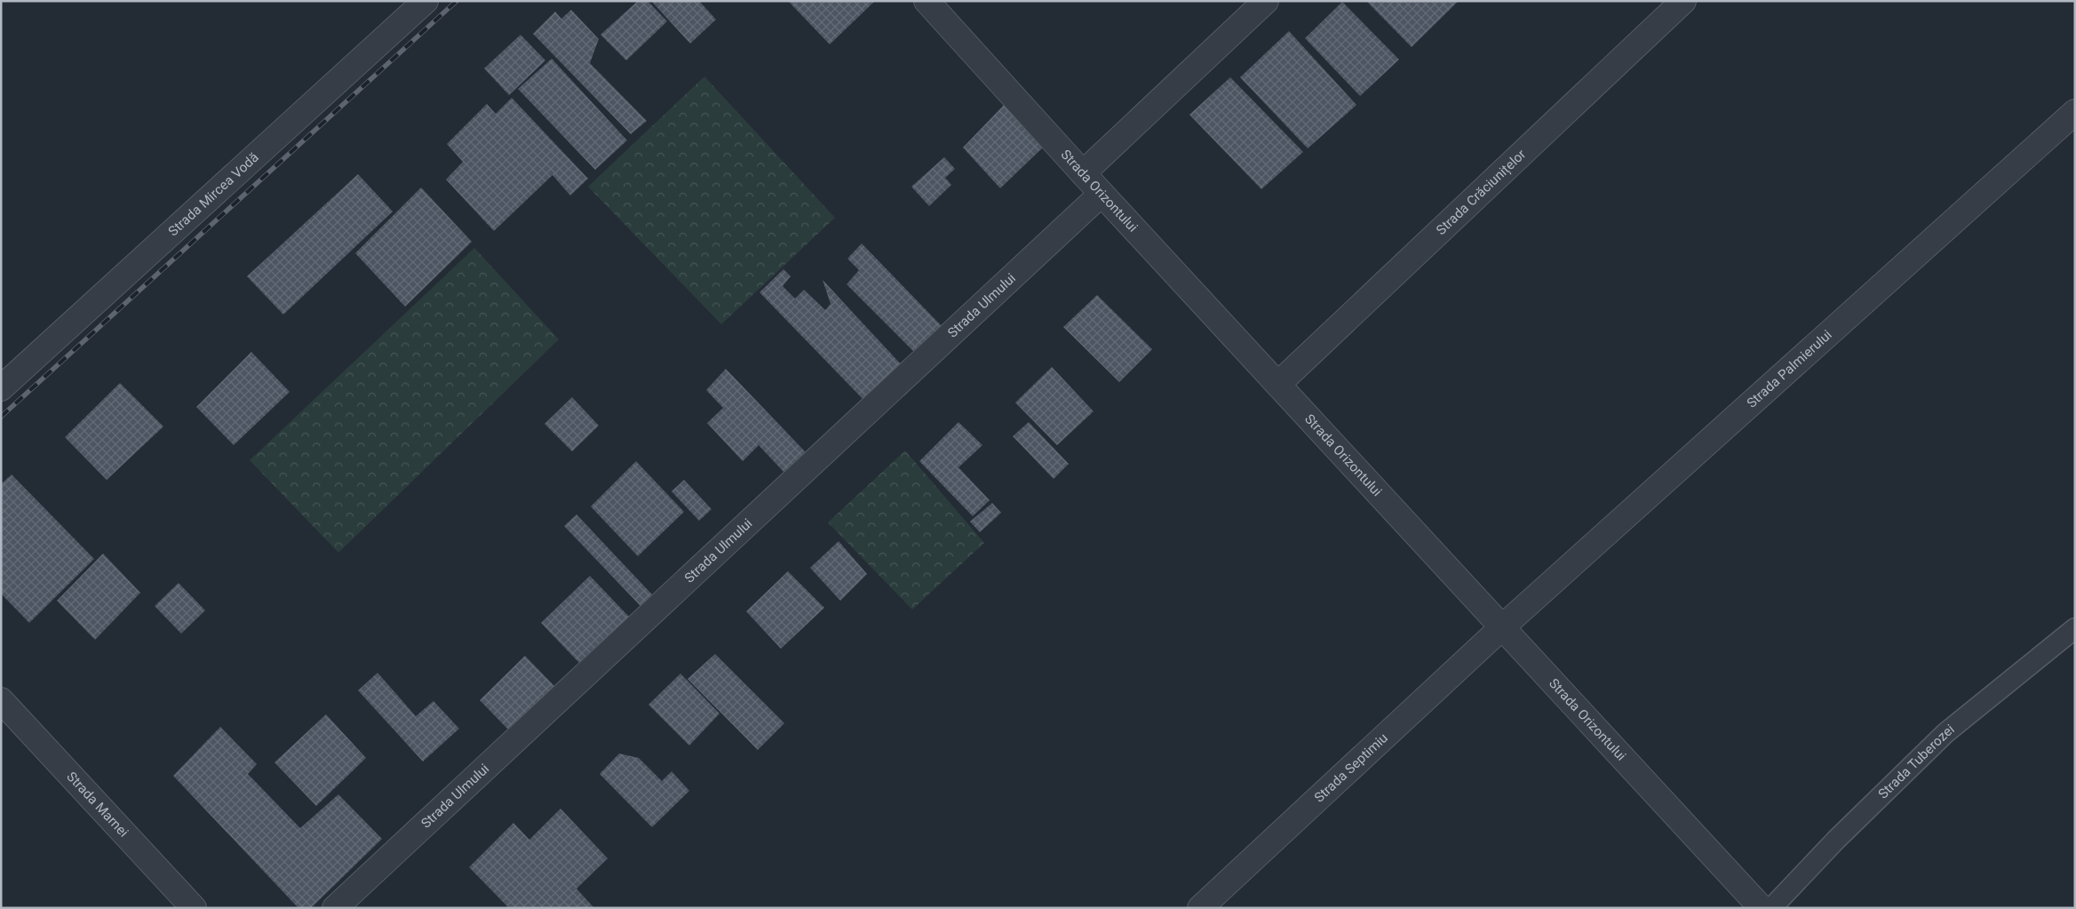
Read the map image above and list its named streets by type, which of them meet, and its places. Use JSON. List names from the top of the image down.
{
  "streets": {
    "street": [
      "Strada Orizontului",
      "Strada Crăciunițelor",
      "Strada Mircea Vodă",
      "Strada Ulmului",
      "Strada Palmierului",
      "Strada Septimiu",
      "Strada Marnei"
    ],
    "lane": ["Strada Tuberozei"]
  },
  "crossings": [
    ["Strada Orizontului", "Strada Crăciunițelor"],
    ["Strada Orizontului", "Strada Ulmului"],
    ["Strada Orizontului", "Strada Palmierului"],
    ["Strada Orizontului", "Strada Septimiu"],
    ["Strada Palmierului", "Strada Septimiu"]
  ]
}
